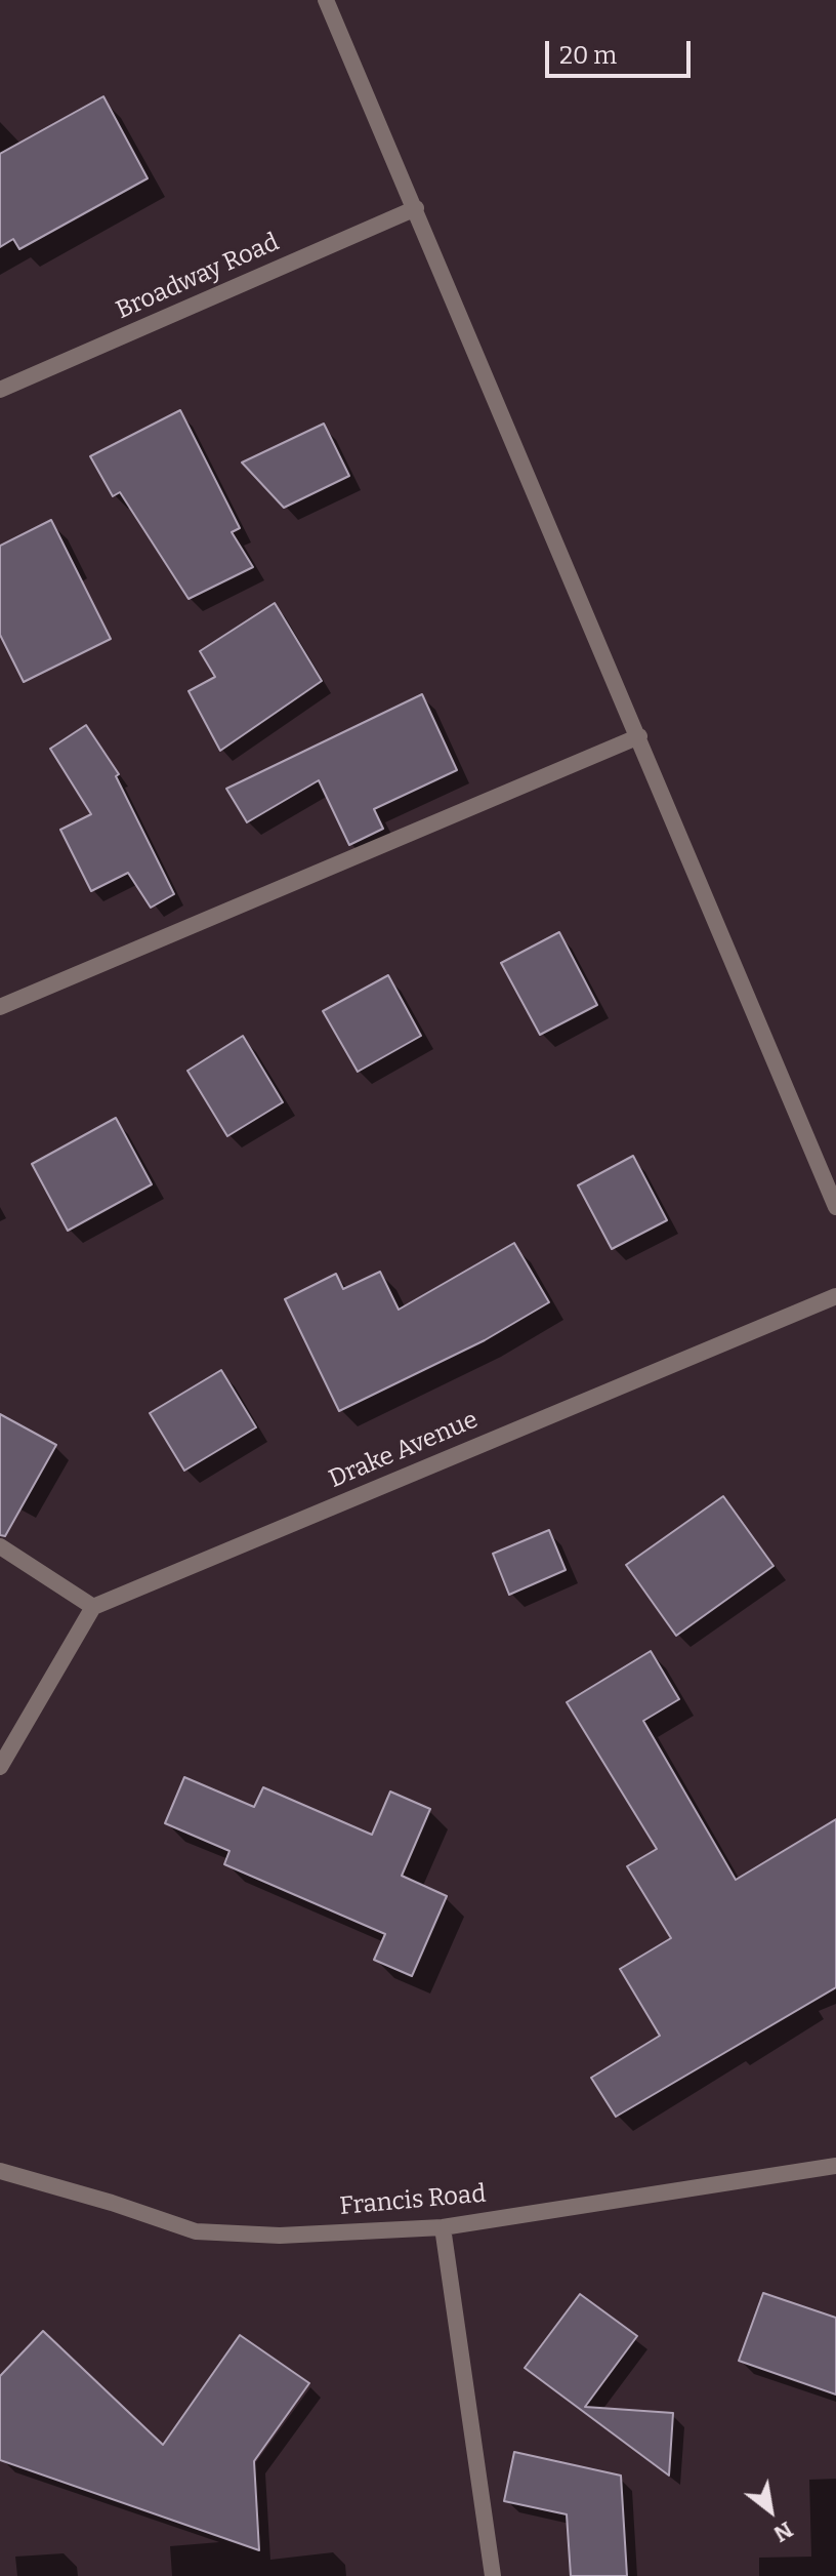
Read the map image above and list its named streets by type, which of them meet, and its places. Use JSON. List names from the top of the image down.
{
  "streets": {
    "street": ["Broadway Road", "Drake Avenue", "Francis Road"]
  },
  "scale_bar": "20 m",
  "north": "bottom right"
}
